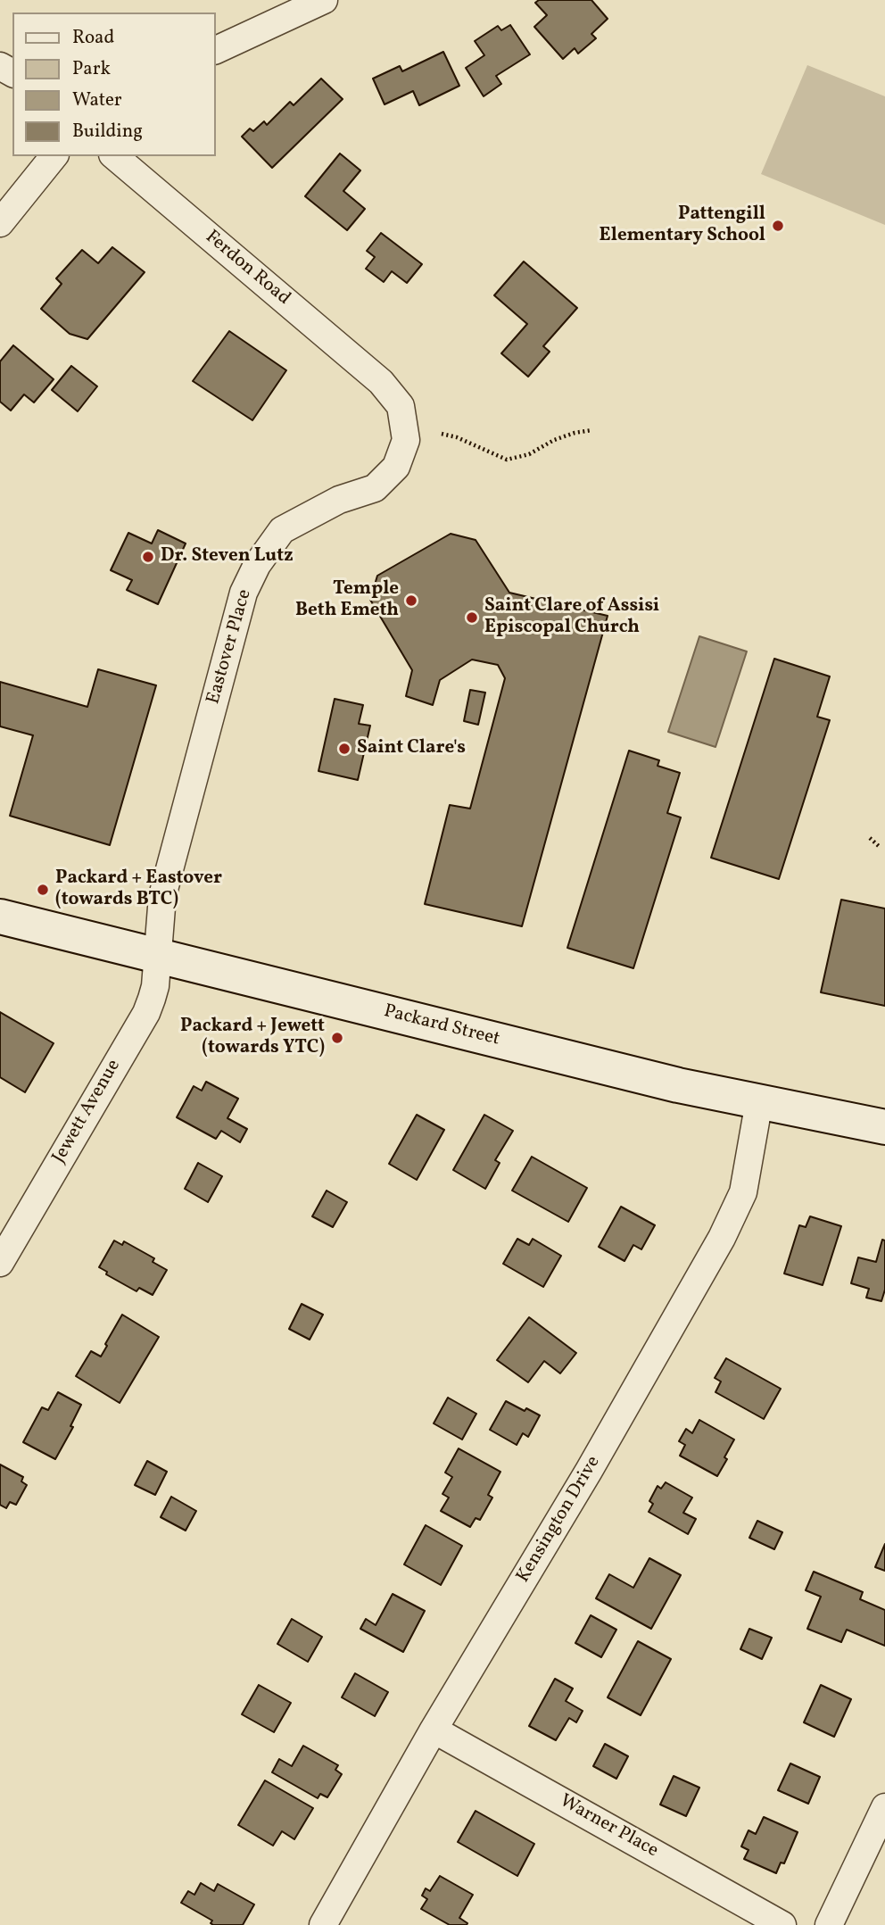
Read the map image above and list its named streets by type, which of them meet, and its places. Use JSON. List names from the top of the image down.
{
  "streets": {
    "main road": ["Packard Street"],
    "street": [
      "Ferdon Road",
      "Eastover Place",
      "Jewett Avenue",
      "Kensington Drive",
      "Warner Place"
    ]
  },
  "crossings": [
    ["Ferdon Road", "Eastover Place"],
    ["Eastover Place", "Packard Street"],
    ["Eastover Place", "Jewett Avenue"],
    ["Packard Street", "Jewett Avenue"],
    ["Packard Street", "Kensington Drive"],
    ["Kensington Drive", "Warner Place"]
  ],
  "places": [
    "Pattengill Elementary School",
    "Dr. Steven Lutz",
    "Temple Beth Emeth",
    "Saint Clare of Assisi Episcopal Church",
    "Saint Clare's",
    "Packard + Eastover (towards BTC)",
    "Packard + Jewett (towards YTC)"
  ],
  "legend": [
    "Road",
    "Park",
    "Water",
    "Building"
  ]
}
